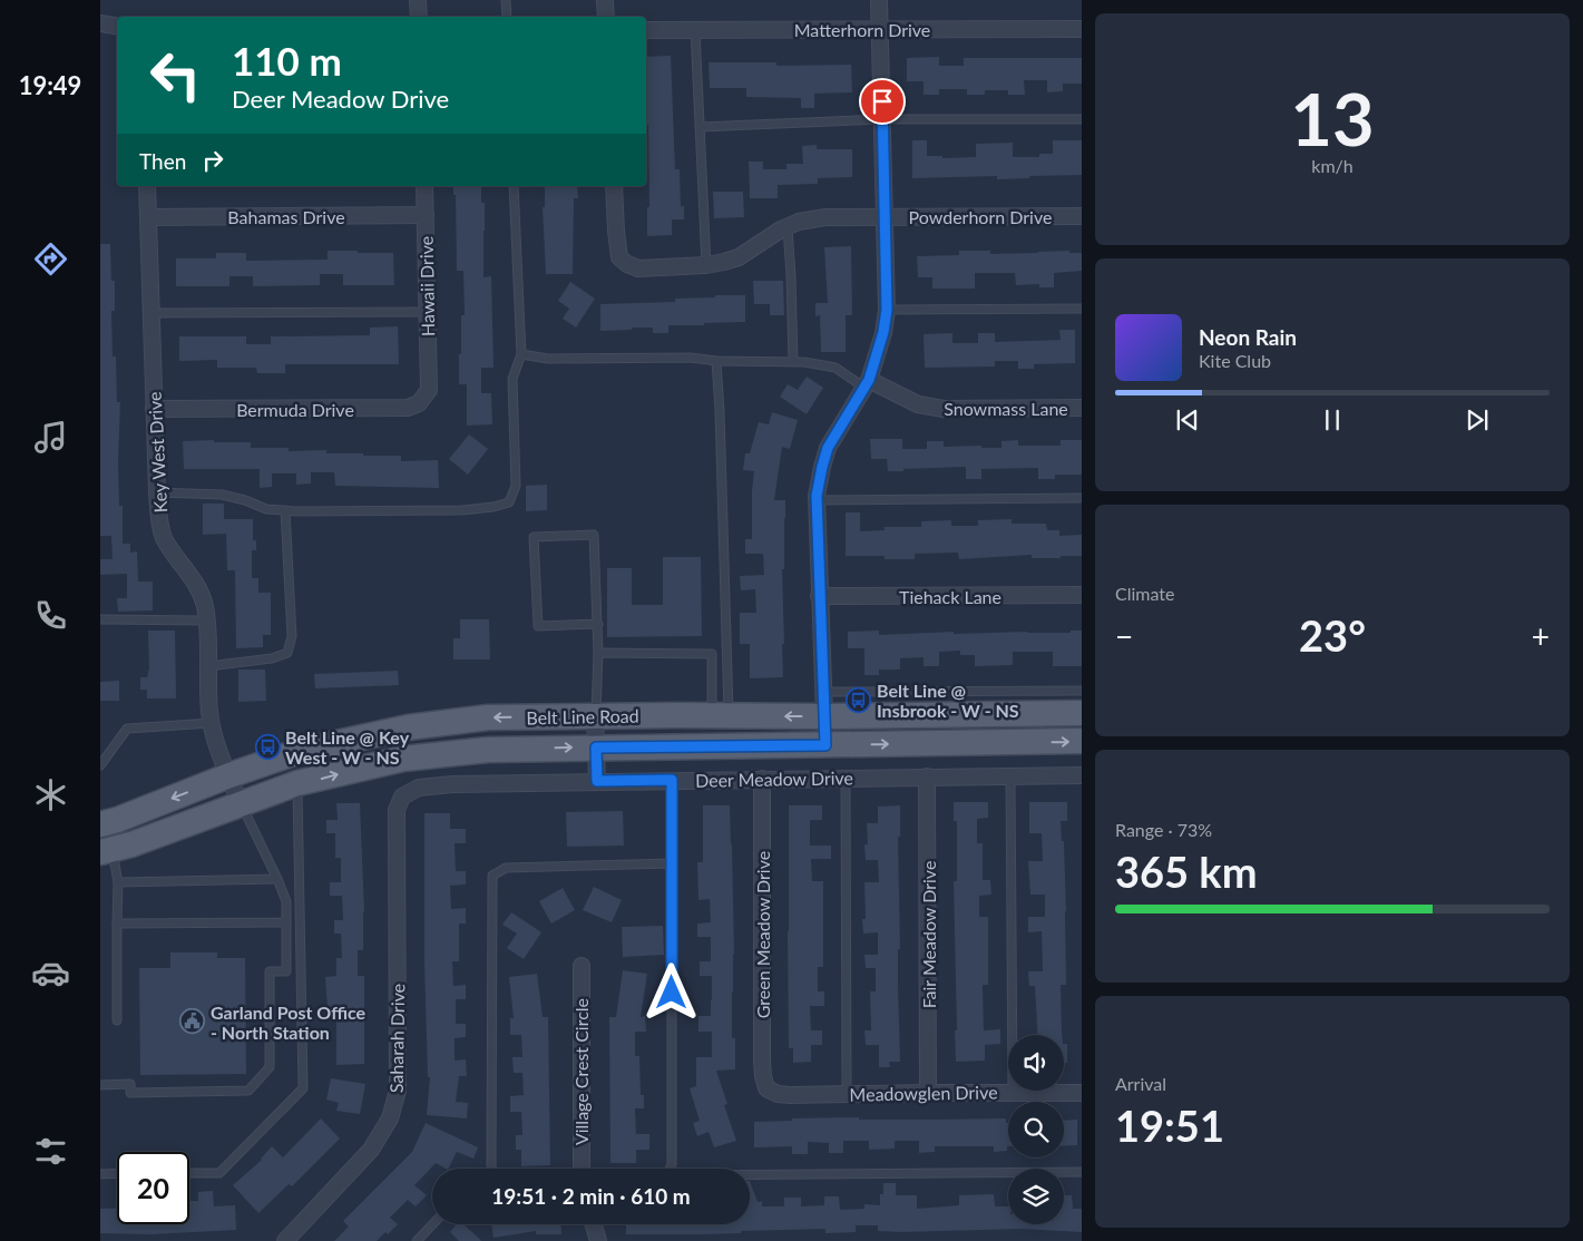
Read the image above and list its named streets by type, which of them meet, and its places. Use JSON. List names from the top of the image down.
{
  "streets": {
    "main road": ["Belt Line Road"],
    "street": [
      "Matterhorn Drive",
      "Bahamas Drive",
      "Powderhorn Drive",
      "Hawaii Drive",
      "Snowmass Lane",
      "Bermuda Drive",
      "Key West Drive",
      "Tiehack Lane",
      "Deer Meadow Drive",
      "Green Meadow Drive",
      "Fair Meadow Drive",
      "Saharah Drive",
      "Village Crest Circle",
      "Meadowglen Drive"
    ]
  },
  "crossings": [
    ["Bahamas Drive", "Hawaii Drive"],
    ["Bahamas Drive", "Key West Drive"],
    ["Hawaii Drive", "Bermuda Drive"],
    ["Bermuda Drive", "Key West Drive"],
    ["Key West Drive", "Belt Line Road"],
    ["Deer Meadow Drive", "Green Meadow Drive"],
    ["Deer Meadow Drive", "Fair Meadow Drive"],
    ["Deer Meadow Drive", "Saharah Drive"],
    ["Green Meadow Drive", "Meadowglen Drive"],
    ["Fair Meadow Drive", "Meadowglen Drive"]
  ],
  "places": {
    "bus stop": ["Belt Line @ Insbrook - W - NS", "Belt Line @ Key West - W - NS"],
    "public building": ["Garland Post Office - North Station"]
  },
  "page": {
    "tabs": "19:49",
    "tile": [
      ["13", "km/h"],
      "Climate",
      ["Range · 73%", "365 km"],
      ["Arrival", "19:51"]
    ],
    "turn": ["110 m", "Deer Meadow Drive"],
    "then": "Then",
    "song": ["Neon Rain", "Kite Club"],
    "heat": ["−", "23°", "+"],
    "limit": "20",
    "trip": "19:51 · 2 min · 610 m"
  }
}
